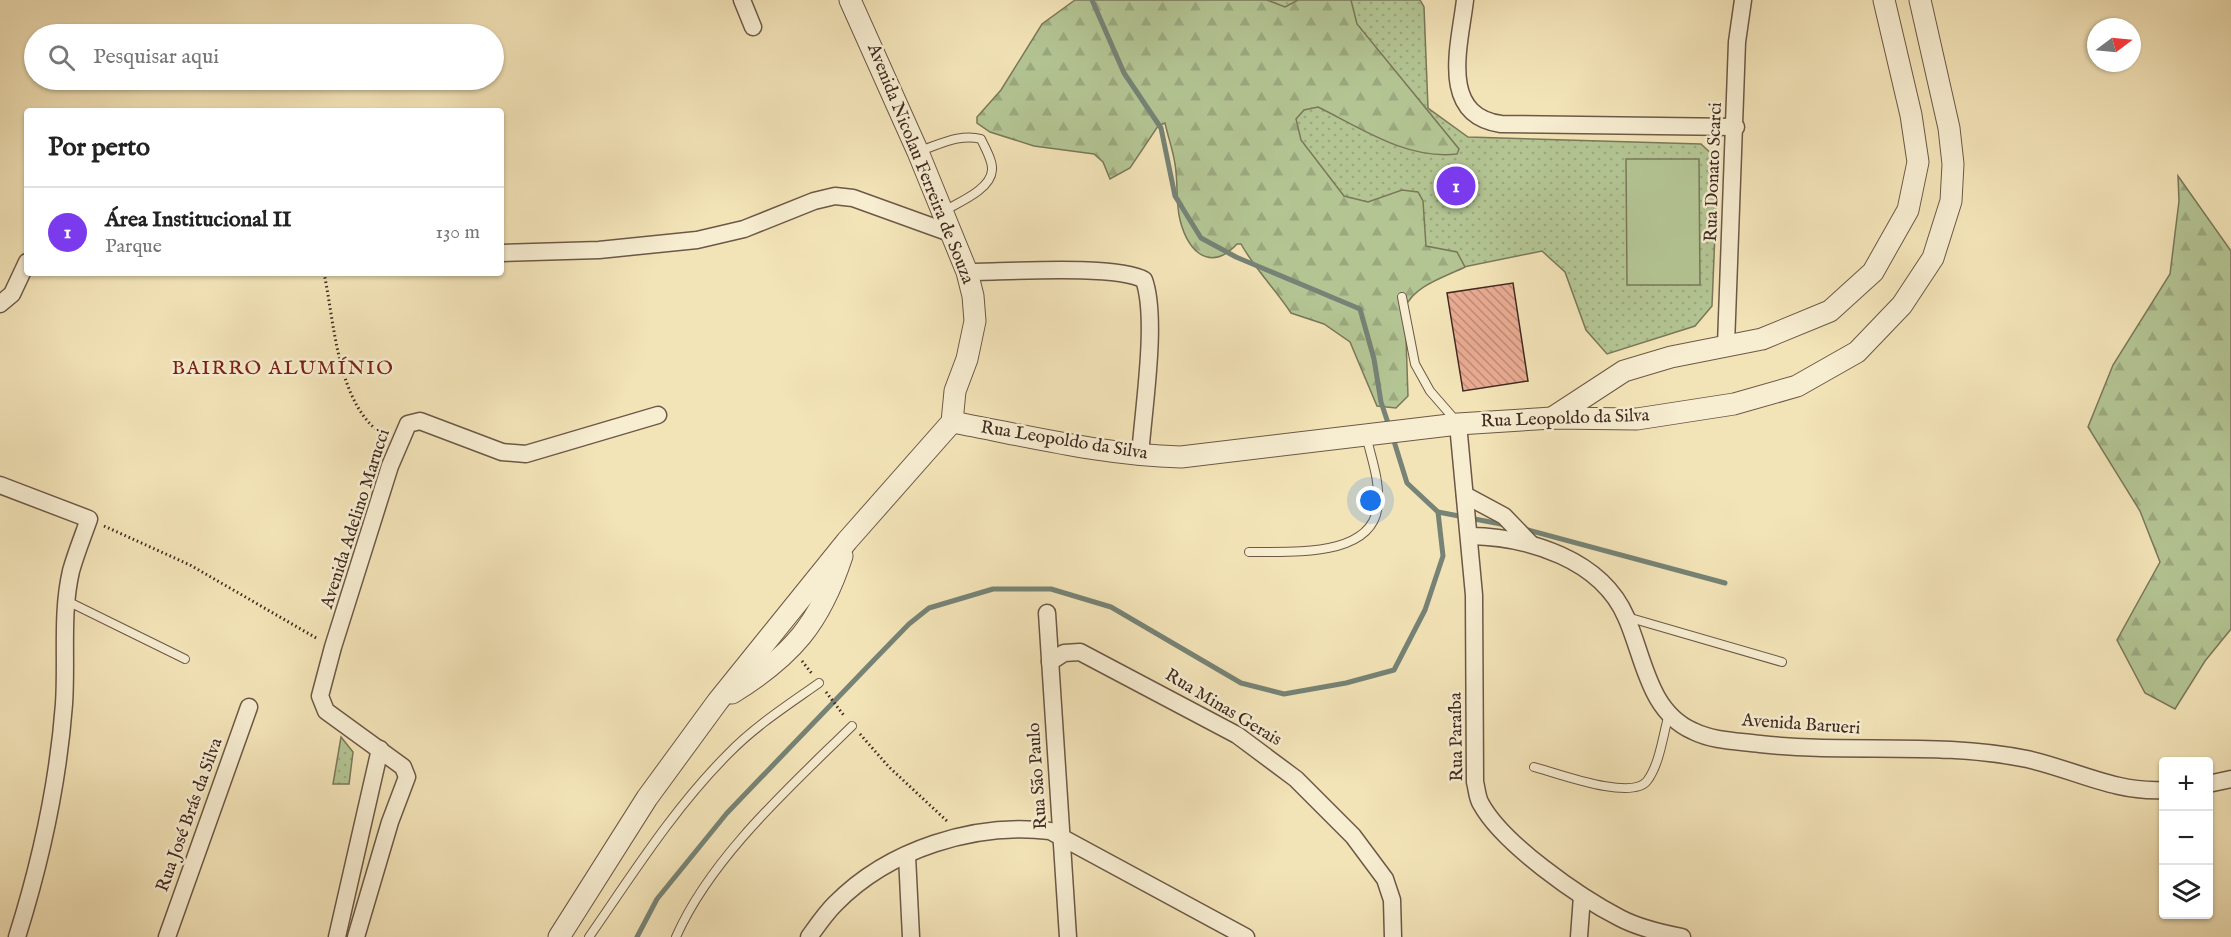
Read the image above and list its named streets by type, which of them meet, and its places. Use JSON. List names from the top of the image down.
{
  "streets": {
    "street": [
      "Avenida Nicolau Ferreira de Souza",
      "Rua Donato Scarci",
      "Rua Leopoldo da Silva",
      "Avenida Adelino Marucci",
      "Rua Minas Gerais",
      "Avenida Barueri",
      "Rua Paraíba",
      "Rua São Paulo",
      "Rua José Brás da Silva"
    ]
  },
  "crossings": [
    ["Avenida Nicolau Ferreira de Souza", "Rua Leopoldo da Silva"],
    ["Rua Leopoldo da Silva", "Rua Paraíba"],
    ["Rua Minas Gerais", "Rua São Paulo"],
    ["Avenida Barueri", "Rua Paraíba"]
  ],
  "districts": ["BAIRRO ALUMÍNIO"],
  "north": "right",
  "page": {
    "search": "Pesquisar aqui",
    "heading": "Por perto",
    "pins": "1",
    "list": [
      {
        "mark": "1",
        "name": "Área Institucional II",
        "note": "Parque",
        "value": "130 m"
      }
    ],
    "map_buttons": ["+", "−"]
  }
}
